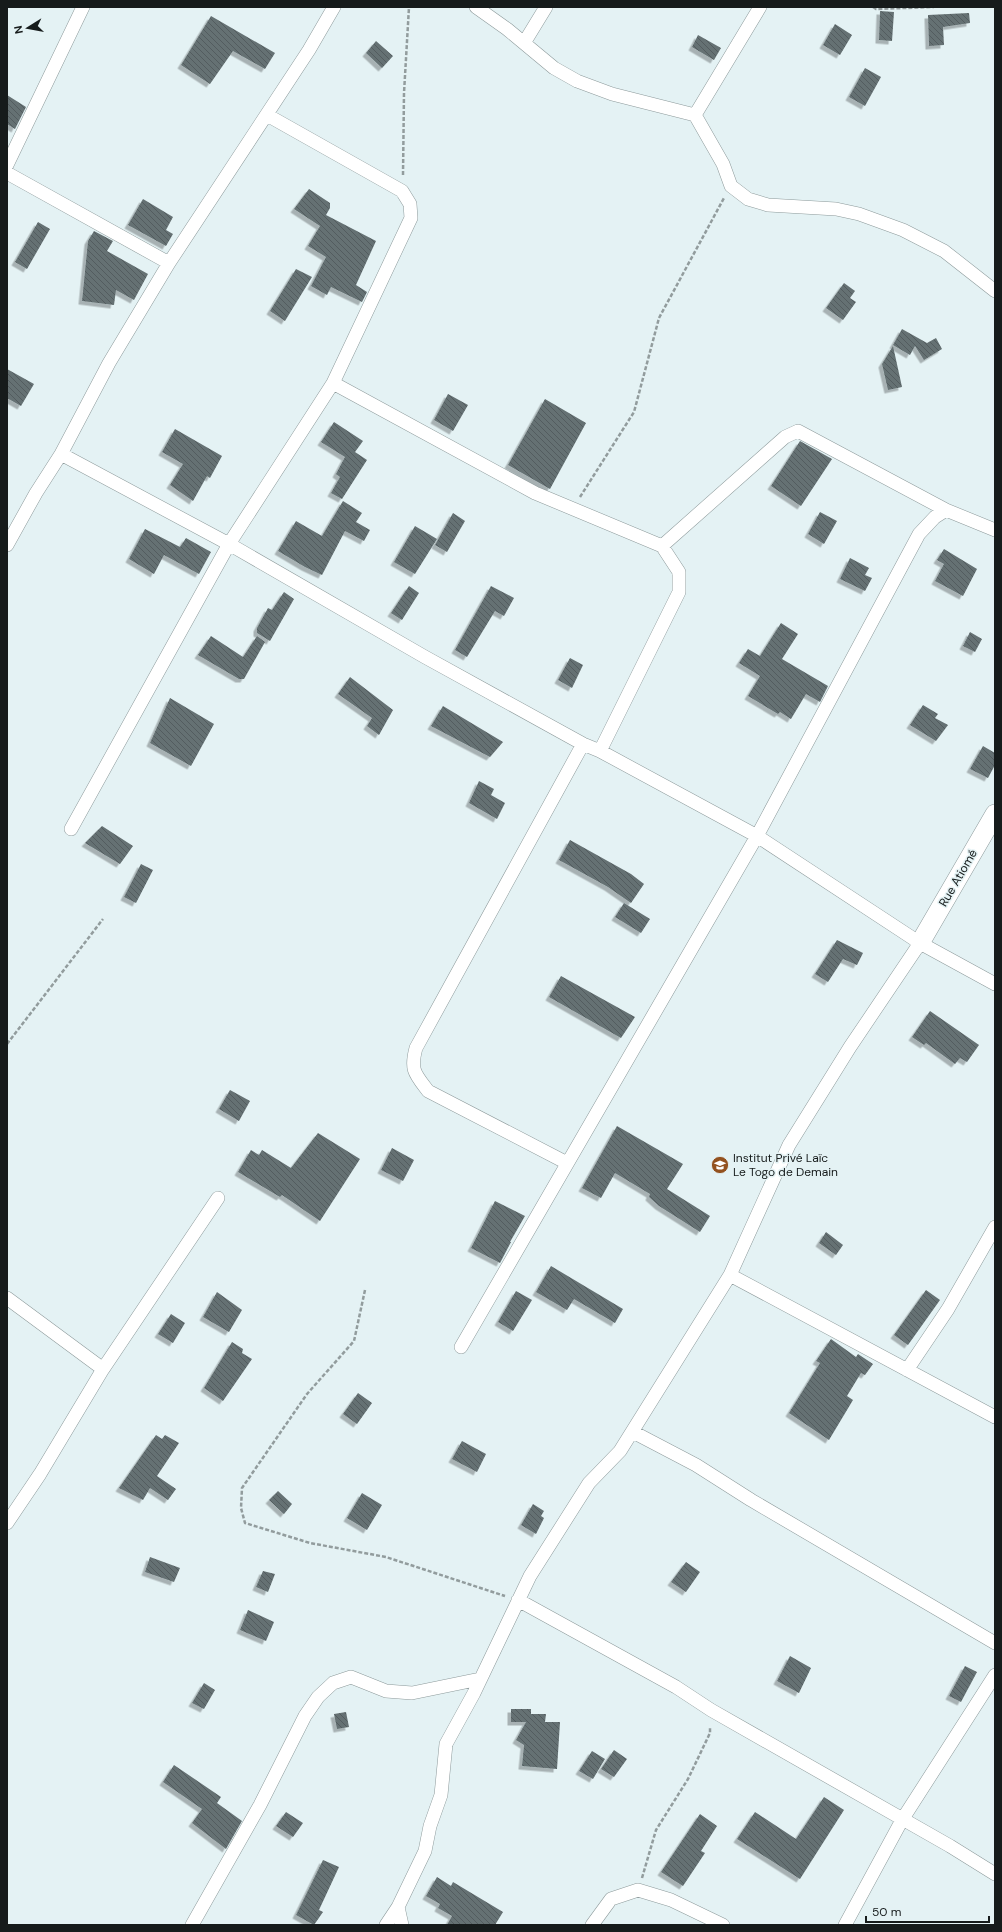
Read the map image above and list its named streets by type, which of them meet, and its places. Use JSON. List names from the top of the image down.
{
  "streets": {
    "street": ["Rue Atiomé"]
  },
  "places": {
    "school or university": ["Institut Privé Laïc Le Togo de Demain"]
  },
  "scale_bar": "50 m",
  "north": "left"
}
